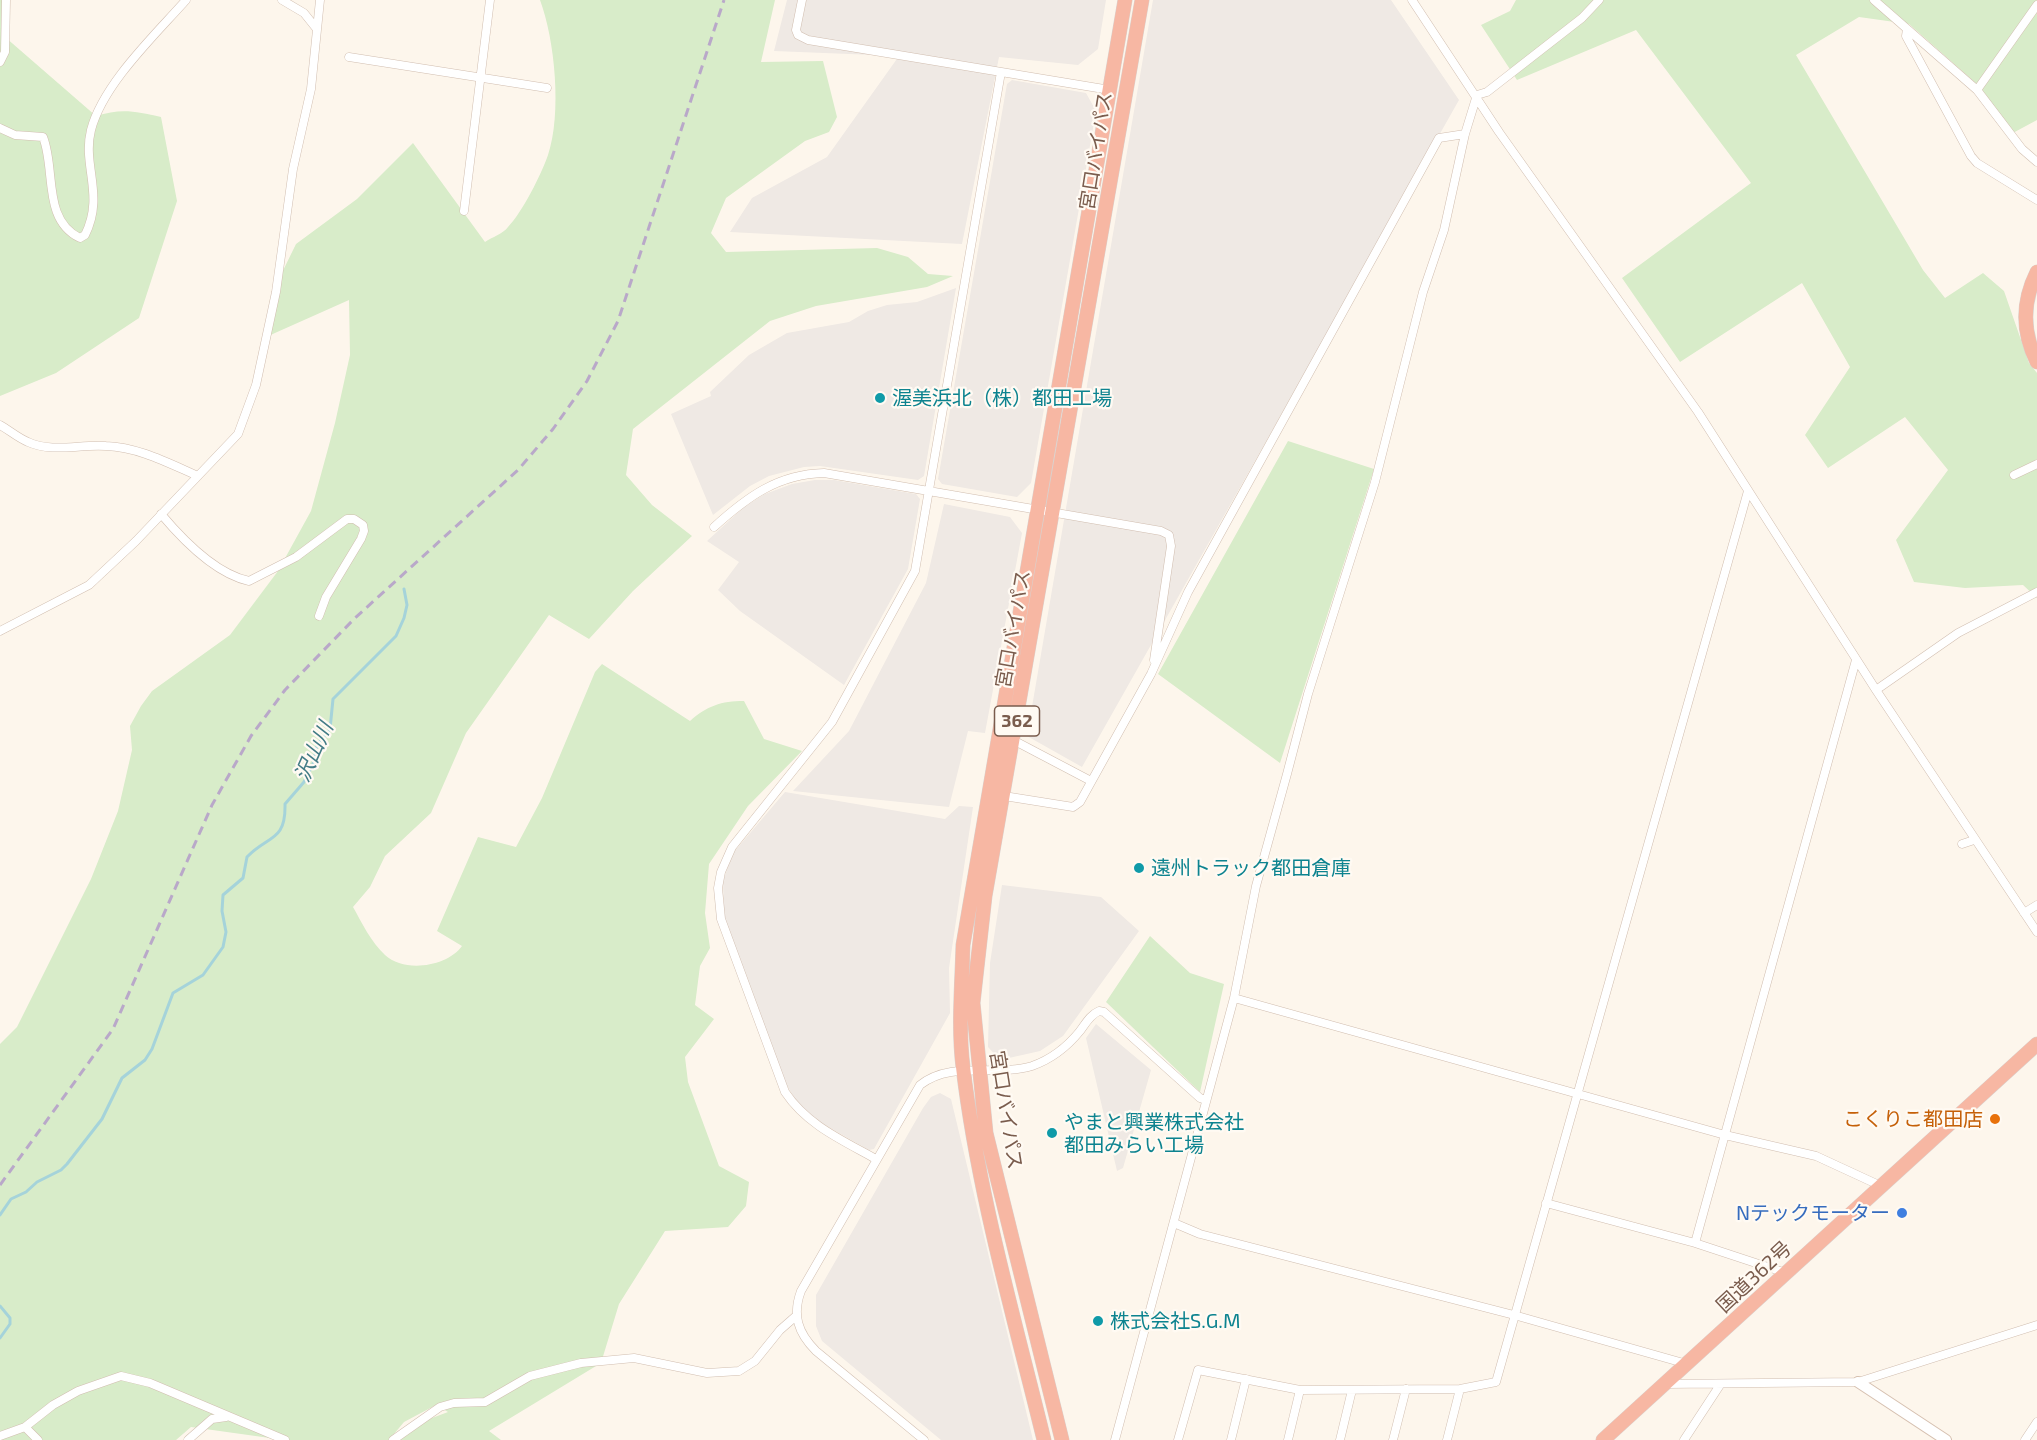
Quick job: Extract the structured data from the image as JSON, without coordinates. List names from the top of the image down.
{
  "streets": {
    "highway": ["宮口バイパス", "362", "国道362号"]
  },
  "water": ["沢山川"],
  "places": [
    "渥美浜北（株）都田工場",
    "遠州トラック都田倉庫",
    "こくりこ都田店",
    "やまと興業株式会社 都田みらい工場",
    "Nテックモーター",
    "株式会社S.G.M"
  ]
}
